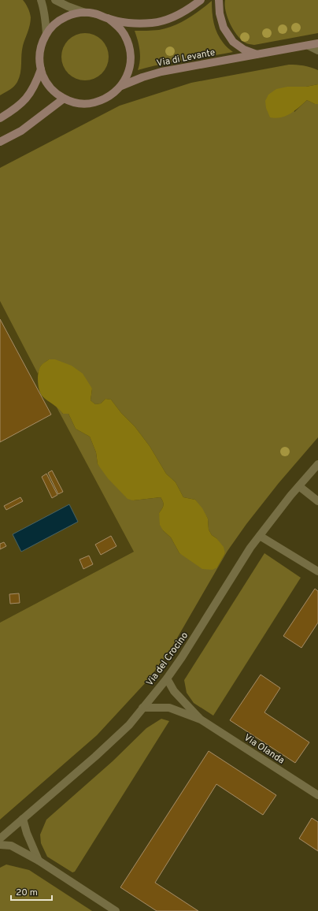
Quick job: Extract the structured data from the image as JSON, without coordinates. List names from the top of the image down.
{
  "streets": {
    "main road": ["Via di Levante"],
    "street": ["Via del Crocino", "Via Olanda"]
  },
  "crossings": [
    ["Via del Crocino", "Via Olanda"]
  ],
  "scale_bar": "20 m"
}
